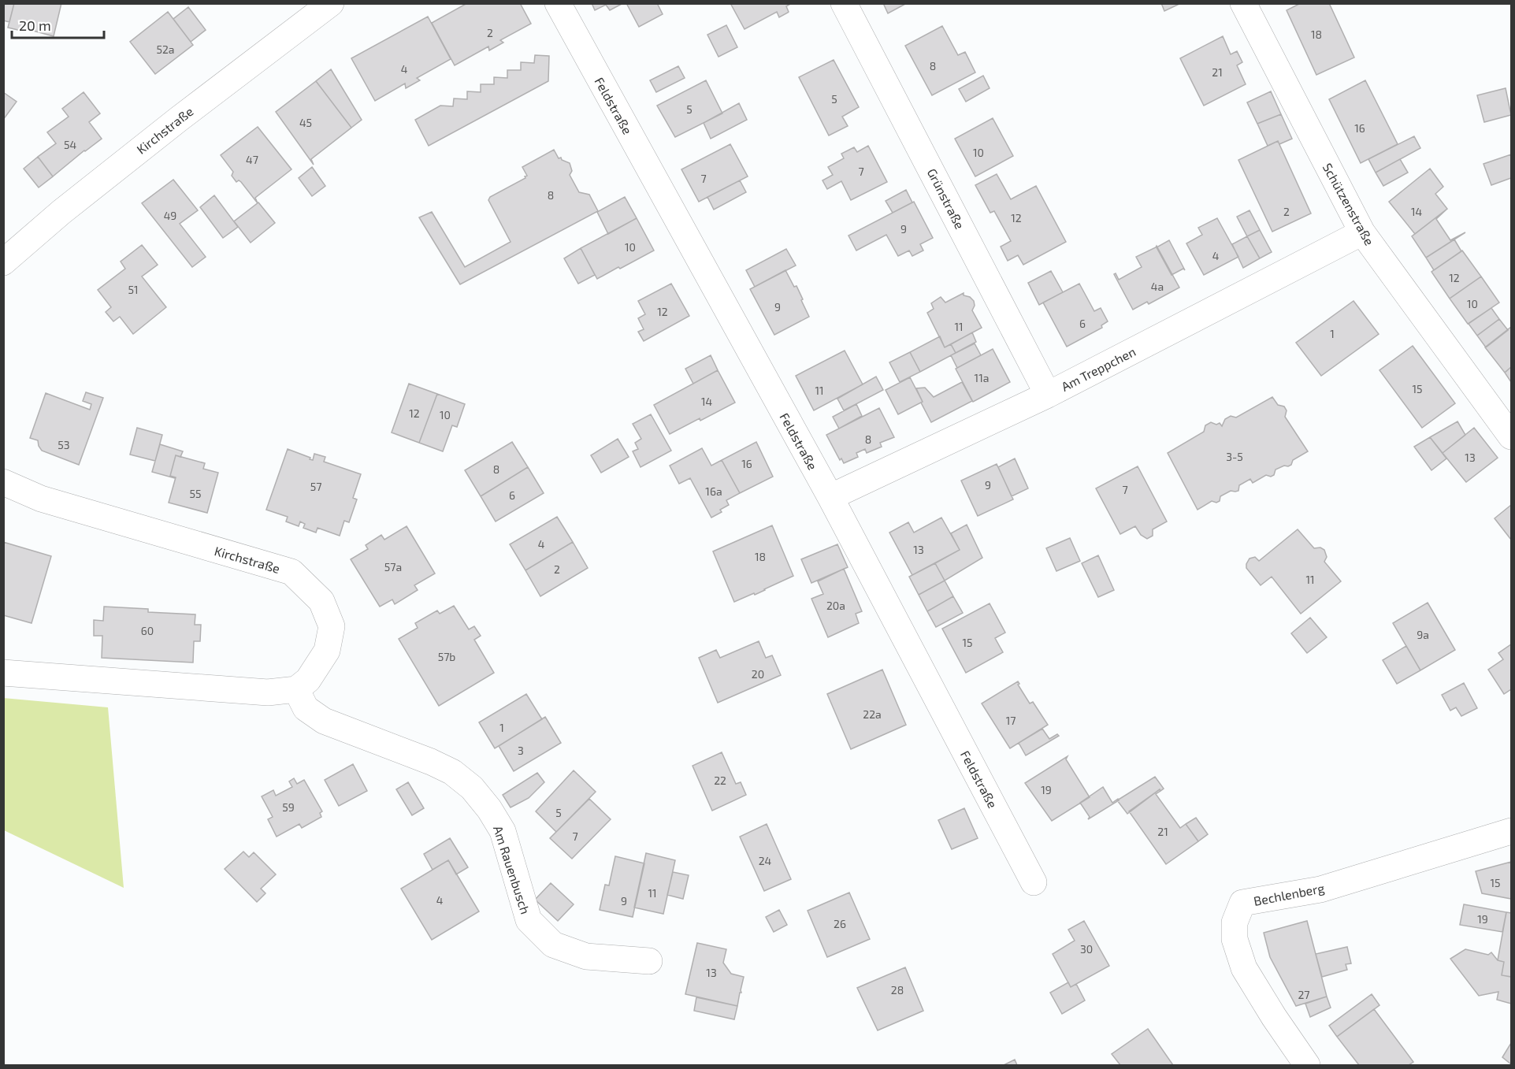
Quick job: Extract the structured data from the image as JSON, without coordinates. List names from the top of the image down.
{
  "streets": {
    "street": [
      "Feldstraße",
      "Kirchstraße",
      "Grünstraße",
      "Schützenstraße",
      "Am Treppchen",
      "Am Rauenbusch",
      "Bechlenberg"
    ]
  },
  "crossings": [
    ["Feldstraße", "Am Treppchen"],
    ["Kirchstraße", "Am Rauenbusch"],
    ["Grünstraße", "Am Treppchen"],
    ["Schützenstraße", "Am Treppchen"]
  ],
  "house_numbers": [
    "2",
    "18",
    "52a",
    "8",
    "4",
    "21",
    "5",
    "5",
    "45",
    "16",
    "54",
    "10",
    "47",
    "7",
    "7",
    "8",
    "2",
    "14",
    "49",
    "12",
    "9",
    "10",
    "4",
    "12",
    "4a",
    "51",
    "10",
    "9",
    "12",
    "6",
    "11",
    "1",
    "11a",
    "15",
    "11",
    "14",
    "12",
    "10",
    "8",
    "53",
    "3-5",
    "13",
    "16",
    "8",
    "9",
    "57",
    "7",
    "16a",
    "55",
    "6",
    "4",
    "13",
    "18",
    "57a",
    "2",
    "11",
    "20a",
    "60",
    "9a",
    "15",
    "57b",
    "20",
    "22a",
    "17",
    "1",
    "3",
    "22",
    "19",
    "59",
    "5",
    "21",
    "7",
    "24",
    "15",
    "11",
    "4",
    "9",
    "19",
    "26",
    "30",
    "13",
    "28",
    "27"
  ],
  "scale_bar": "20 m"
}
